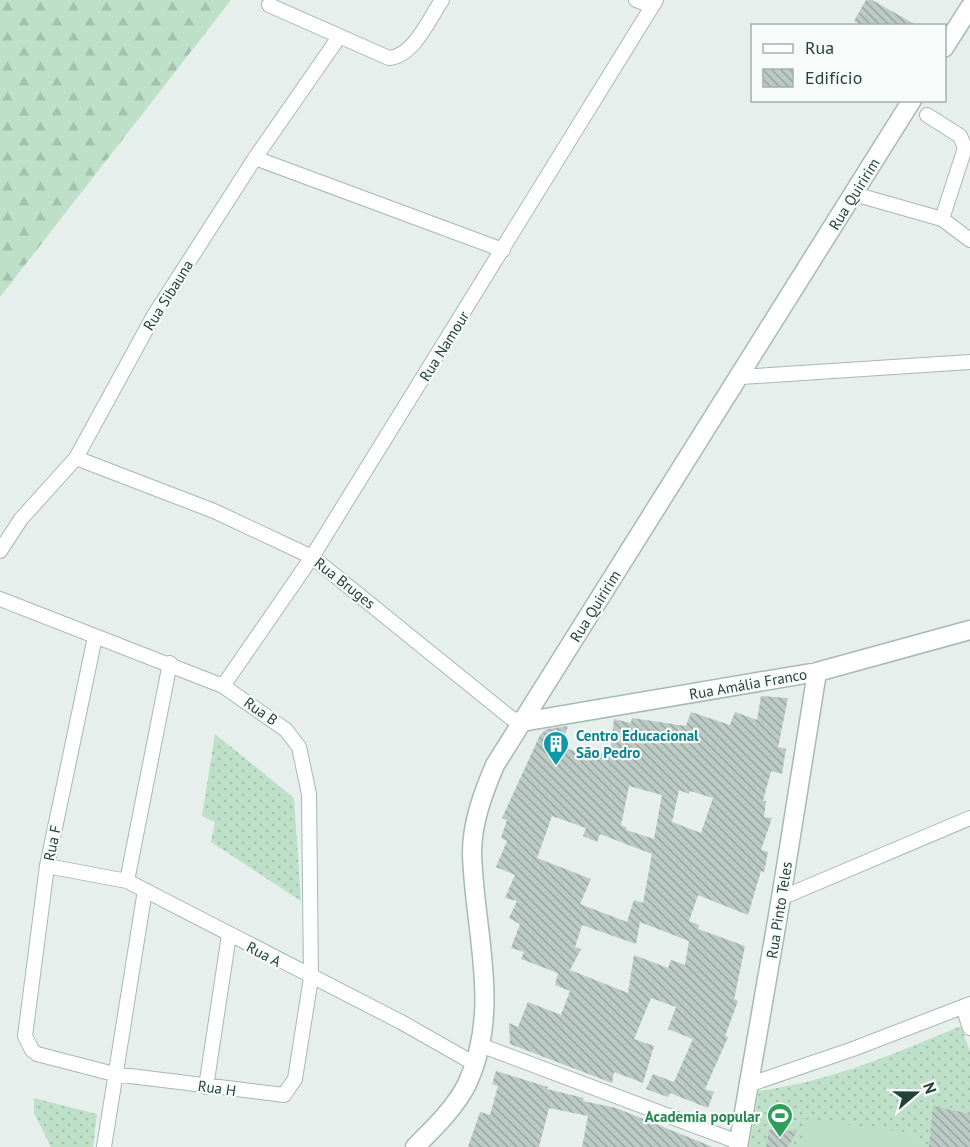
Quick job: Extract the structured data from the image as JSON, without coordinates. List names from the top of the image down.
{
  "streets": {
    "street": [
      "Rua Quiririm",
      "Rua Sibauna",
      "Rua Namour",
      "Rua Bruges",
      "Rua Amália Franco",
      "Rua B",
      "Rua F",
      "Rua Pinto Teles",
      "Rua A",
      "Rua H"
    ]
  },
  "crossings": [
    ["Rua Quiririm", "Rua Bruges"],
    ["Rua Quiririm", "Rua Amália Franco"],
    ["Rua Quiririm", "Rua A"],
    ["Rua Sibauna", "Rua Bruges"],
    ["Rua Namour", "Rua Bruges"],
    ["Rua Namour", "Rua B"],
    ["Rua Bruges", "Rua Amália Franco"],
    ["Rua Amália Franco", "Rua Pinto Teles"],
    ["Rua B", "Rua F"],
    ["Rua B", "Rua A"],
    ["Rua B", "Rua H"],
    ["Rua F", "Rua A"],
    ["Rua F", "Rua H"],
    ["Rua A", "Rua H"]
  ],
  "places": {
    "building": ["Centro Educacional São Pedro"],
    "sports": ["Academia popular"]
  },
  "legend": ["Rua", "Edifício"],
  "north": "right"
}
